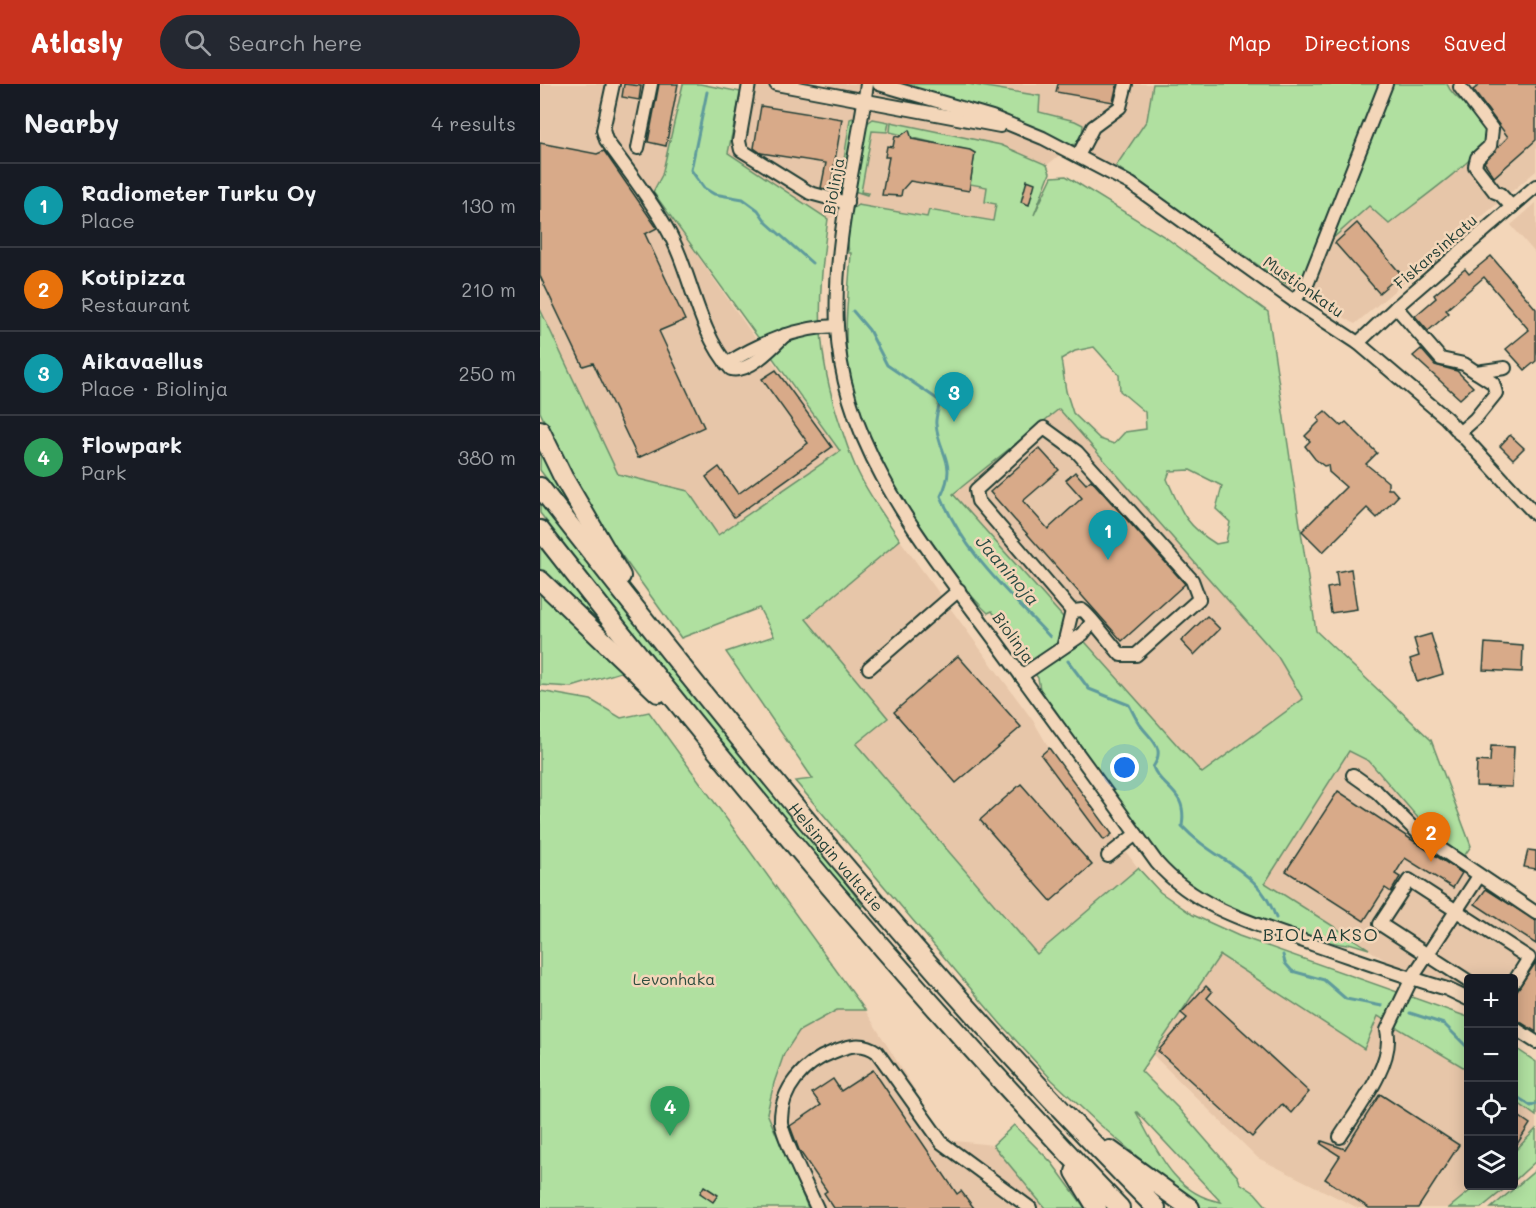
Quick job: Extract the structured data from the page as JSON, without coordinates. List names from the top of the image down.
{
  "streets": {
    "highway": ["Helsingin valtatie"],
    "street": ["Biolinja", "Fiskarsinkatu", "Mustionkatu"]
  },
  "crossings": [
    ["Biolinja", "Mustionkatu"],
    ["Fiskarsinkatu", "Mustionkatu"]
  ],
  "districts": ["BIOLAAKSO"],
  "water": ["Jaaninoja"],
  "parks": ["Levonhaka"],
  "page": {
    "header": "Atlasly",
    "search": "Search here",
    "nav": ["Map", "Directions", "Saved"],
    "heading": ["Nearby", "4 results"],
    "list": [
      {
        "mark": "1",
        "name": "Radiometer Turku Oy",
        "note": "Place",
        "value": "130 m"
      },
      {
        "mark": "2",
        "name": "Kotipizza",
        "note": "Restaurant",
        "value": "210 m"
      },
      {
        "mark": "3",
        "name": "Aikavaellus",
        "note": "Place · Biolinja",
        "value": "250 m"
      },
      {
        "mark": "4",
        "name": "Flowpark",
        "note": "Park",
        "value": "380 m"
      }
    ],
    "pins": [
      "3",
      "1",
      "2",
      "4"
    ],
    "map_buttons": ["+", "−"]
  }
}
